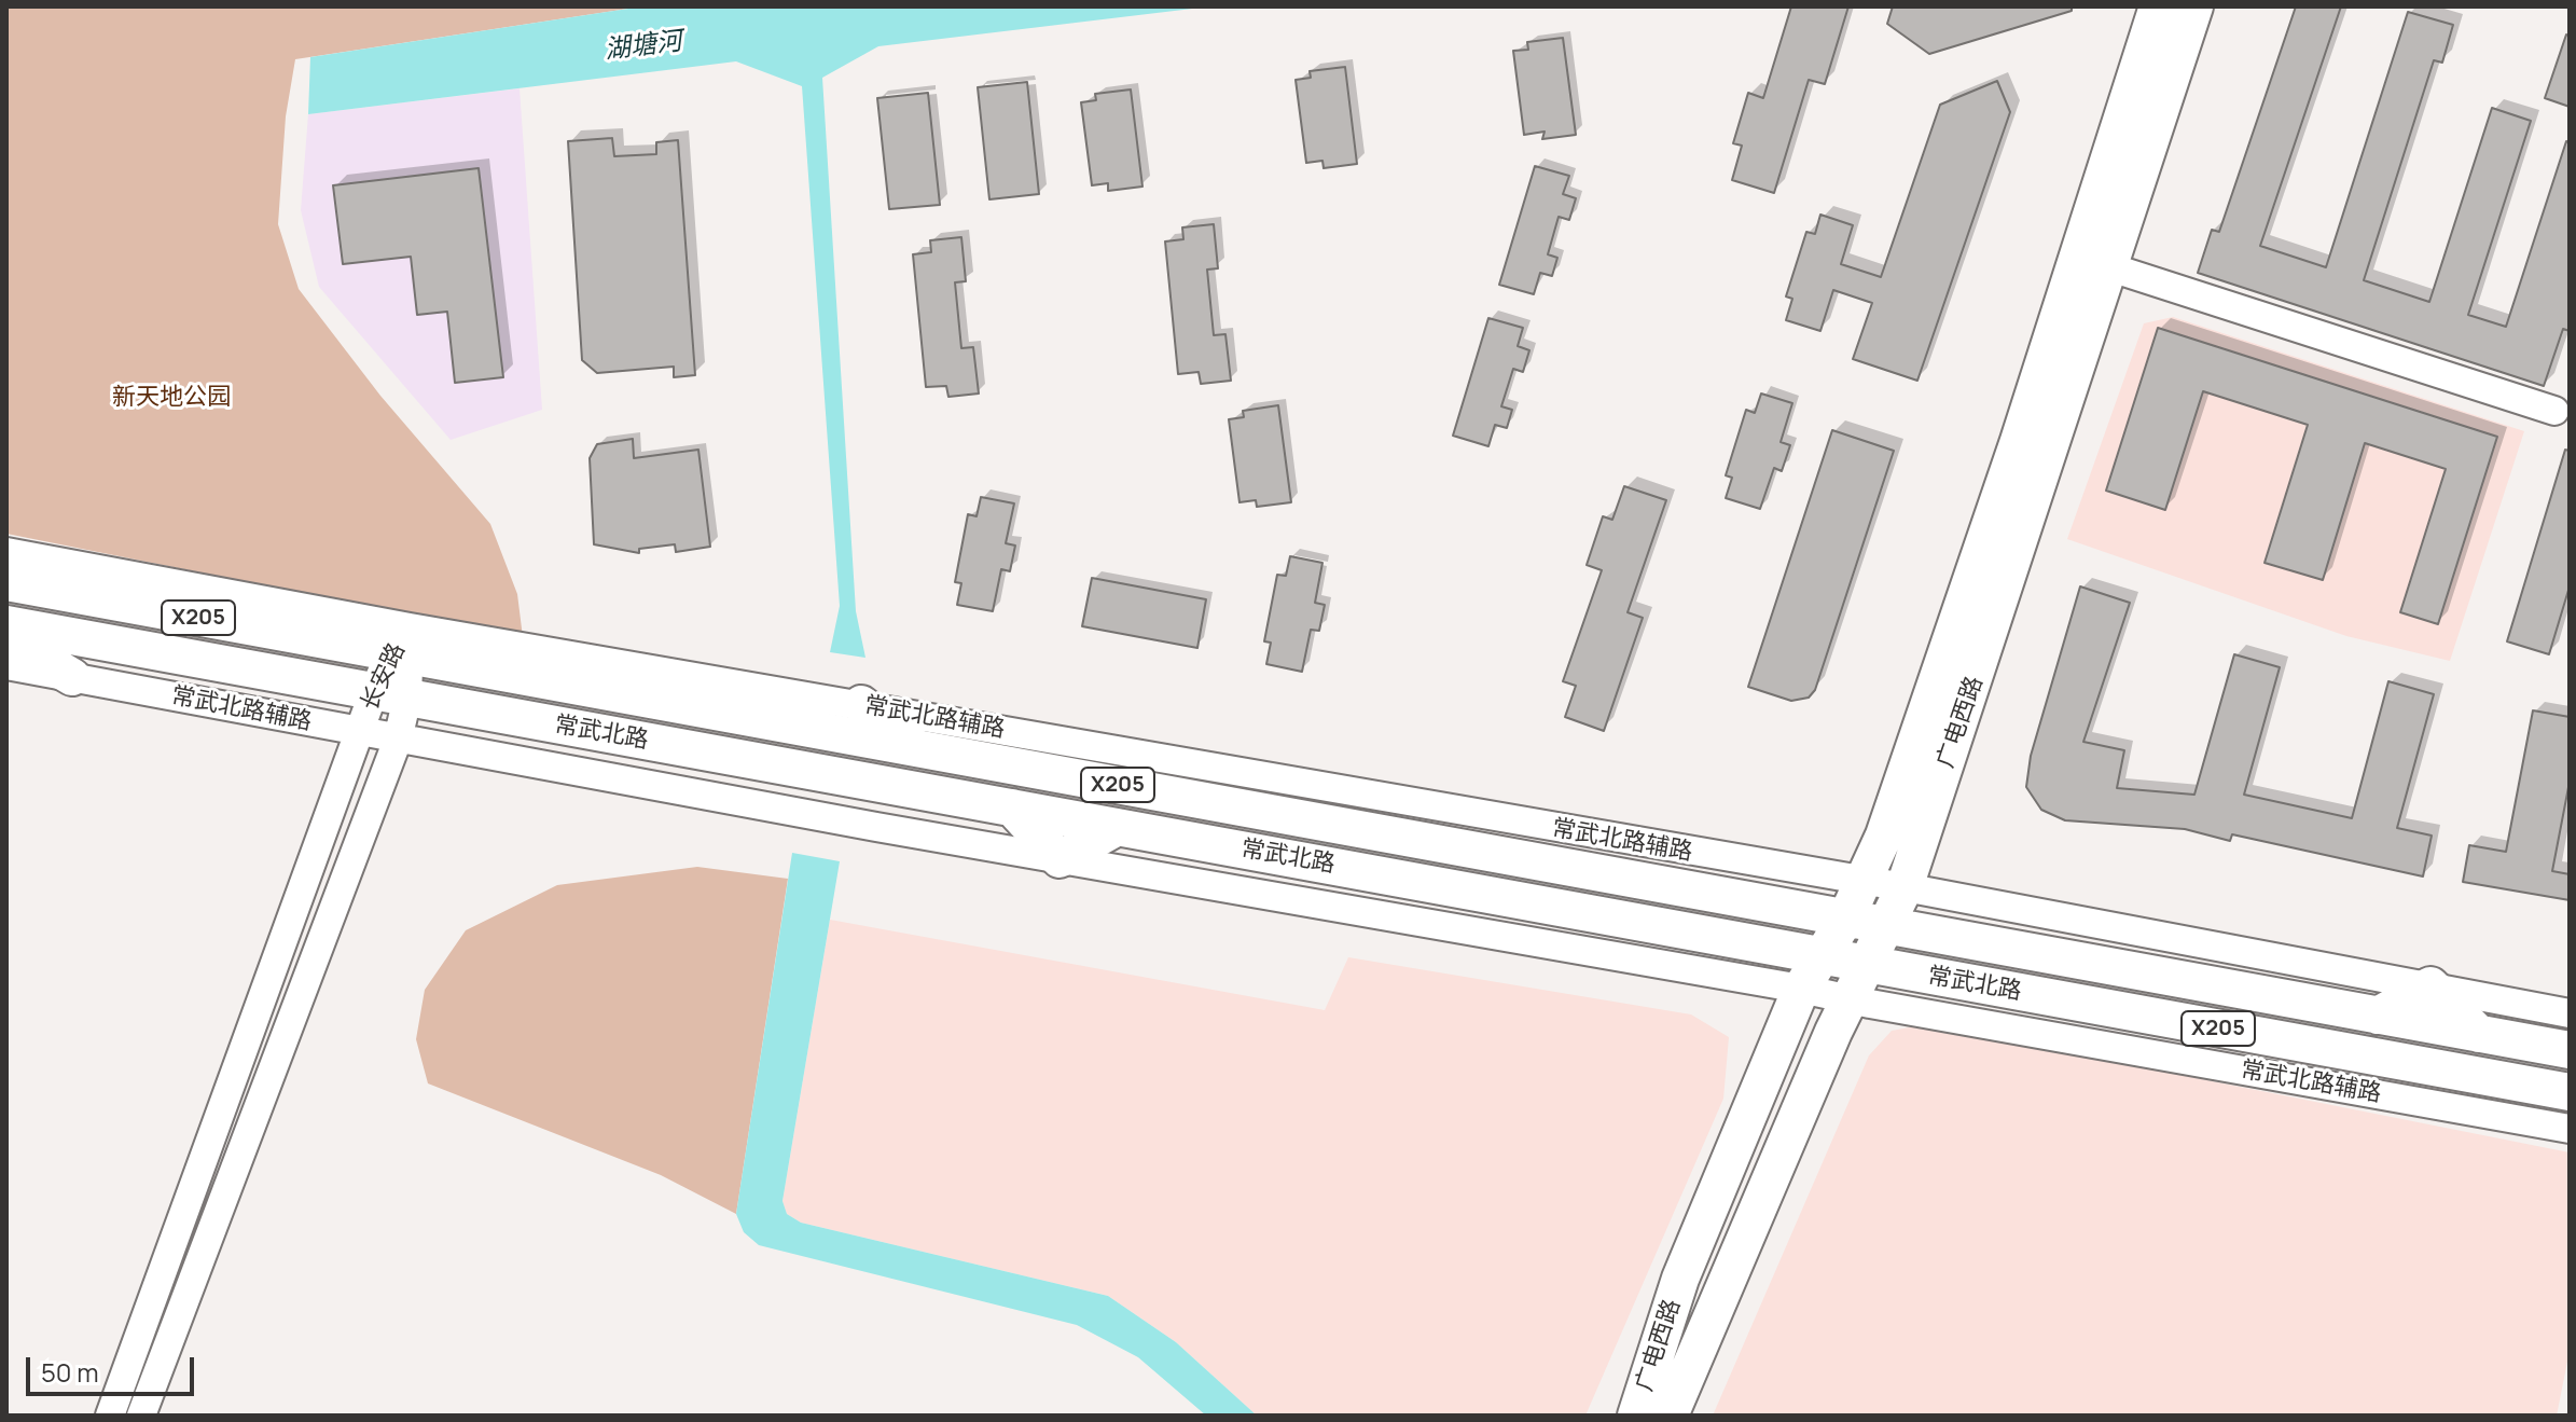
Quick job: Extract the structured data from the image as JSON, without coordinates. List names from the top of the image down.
{
  "streets": {
    "main road": ["X205", "广电西路", "常武北路"],
    "street": ["长安路", "常武北路辅路"]
  },
  "crossings": [
    ["长安路", "常武北路辅路"],
    ["长安路", "常武北路"],
    ["常武北路辅路", "广电西路"],
    ["常武北路辅路", "常武北路"],
    ["广电西路", "常武北路"]
  ],
  "water": ["湖塘河"],
  "parks": ["新天地公园"],
  "scale_bar": "50 m"
}
